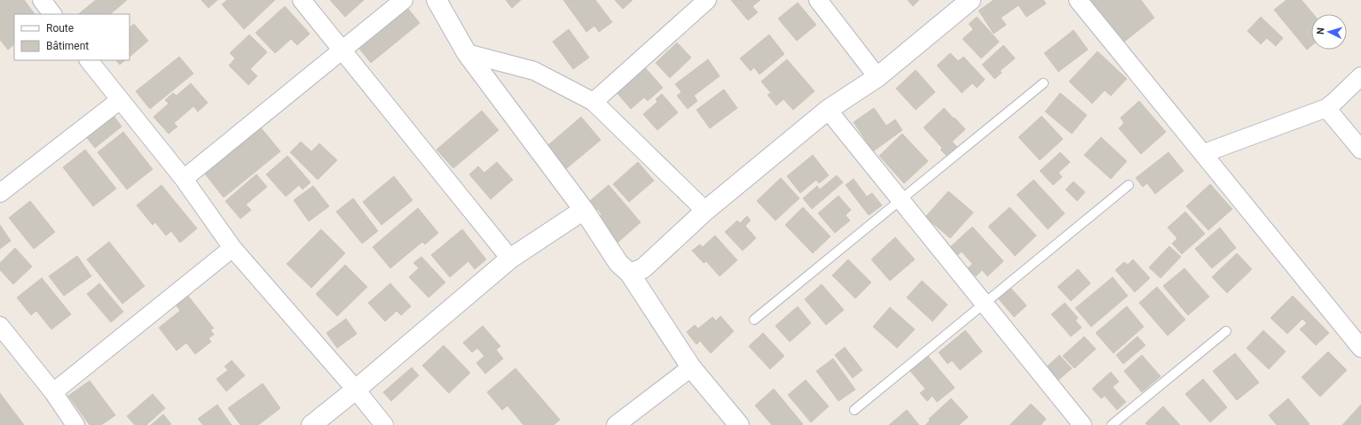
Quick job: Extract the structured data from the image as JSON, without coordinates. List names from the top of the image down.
{
  "legend": ["Route", "Bâtiment"],
  "north": "left"
}
